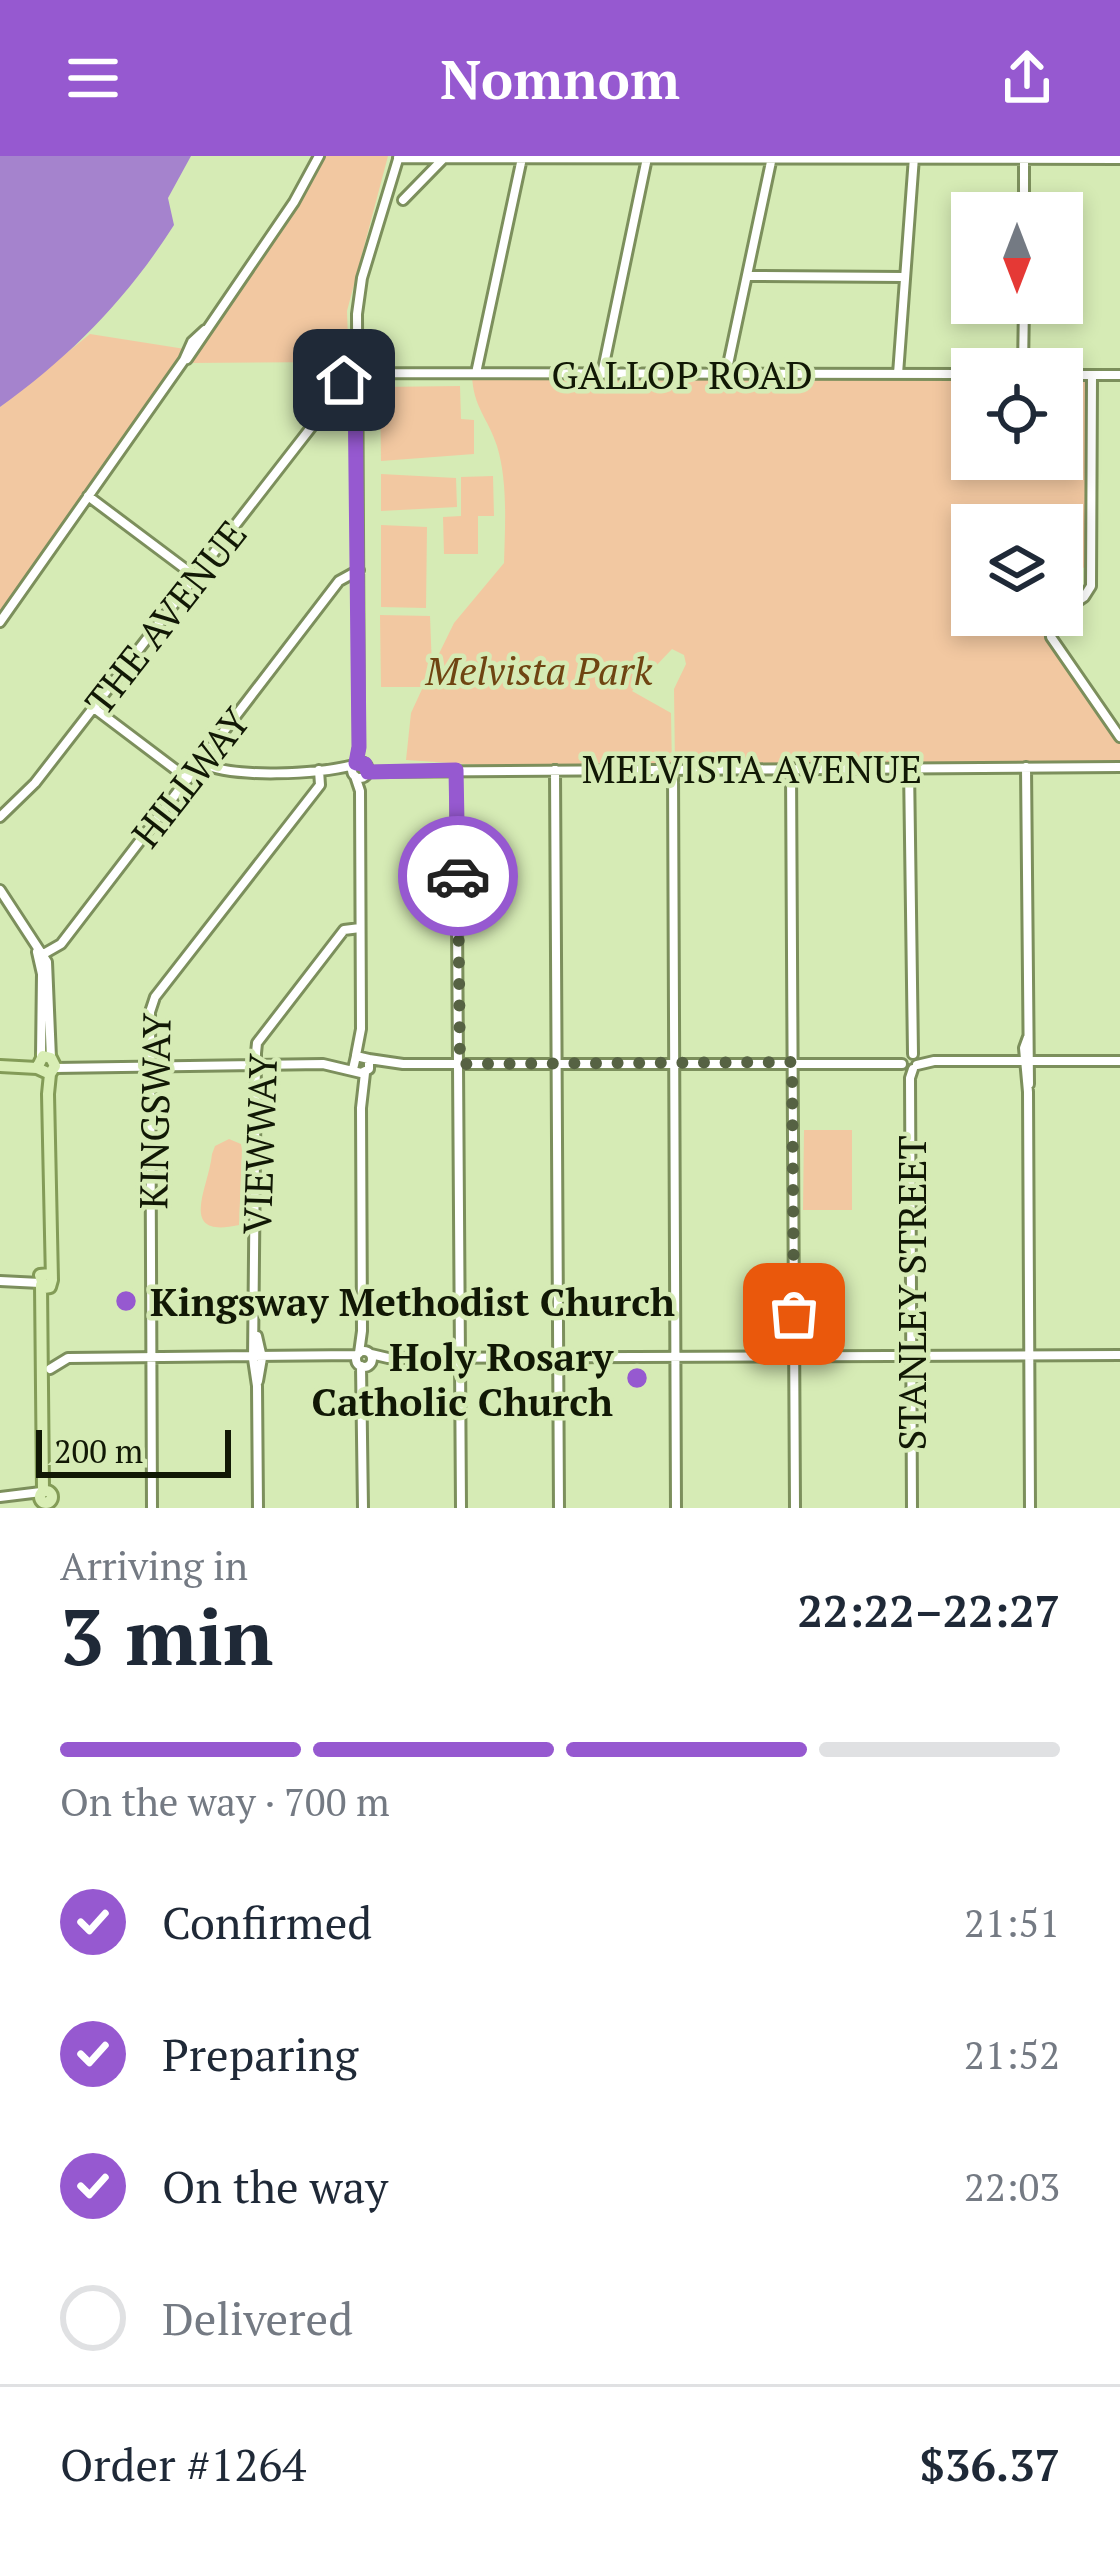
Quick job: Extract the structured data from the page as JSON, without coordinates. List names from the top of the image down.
{
  "streets": {
    "street": [
      "GALLOP ROAD",
      "THE AVENUE",
      "MELVISTA AVENUE",
      "HILLWAY",
      "KINGSWAY",
      "VIEWWAY",
      "STANLEY STREET"
    ]
  },
  "crossings": [
    ["GALLOP ROAD", "THE AVENUE"],
    ["MELVISTA AVENUE", "HILLWAY"],
    ["MELVISTA AVENUE", "KINGSWAY"],
    ["MELVISTA AVENUE", "STANLEY STREET"]
  ],
  "parks": ["Melvista Park"],
  "places": ["Kingsway Methodist Church", "Holy Rosary Catholic Church"],
  "scale_bar": "200 m",
  "north": "bottom",
  "page": {
    "header": "Nomnom",
    "scale": "200 m",
    "heading": ["3 min", "Arriving in", "22:22–22:27"],
    "panel": ["Order #1264", "$36.37"],
    "bar": "On the way · 700 m",
    "list": [
      ["Confirmed", "21:51"],
      ["Preparing", "21:52"],
      ["On the way", "22:03"],
      "Delivered"
    ]
  }
}
